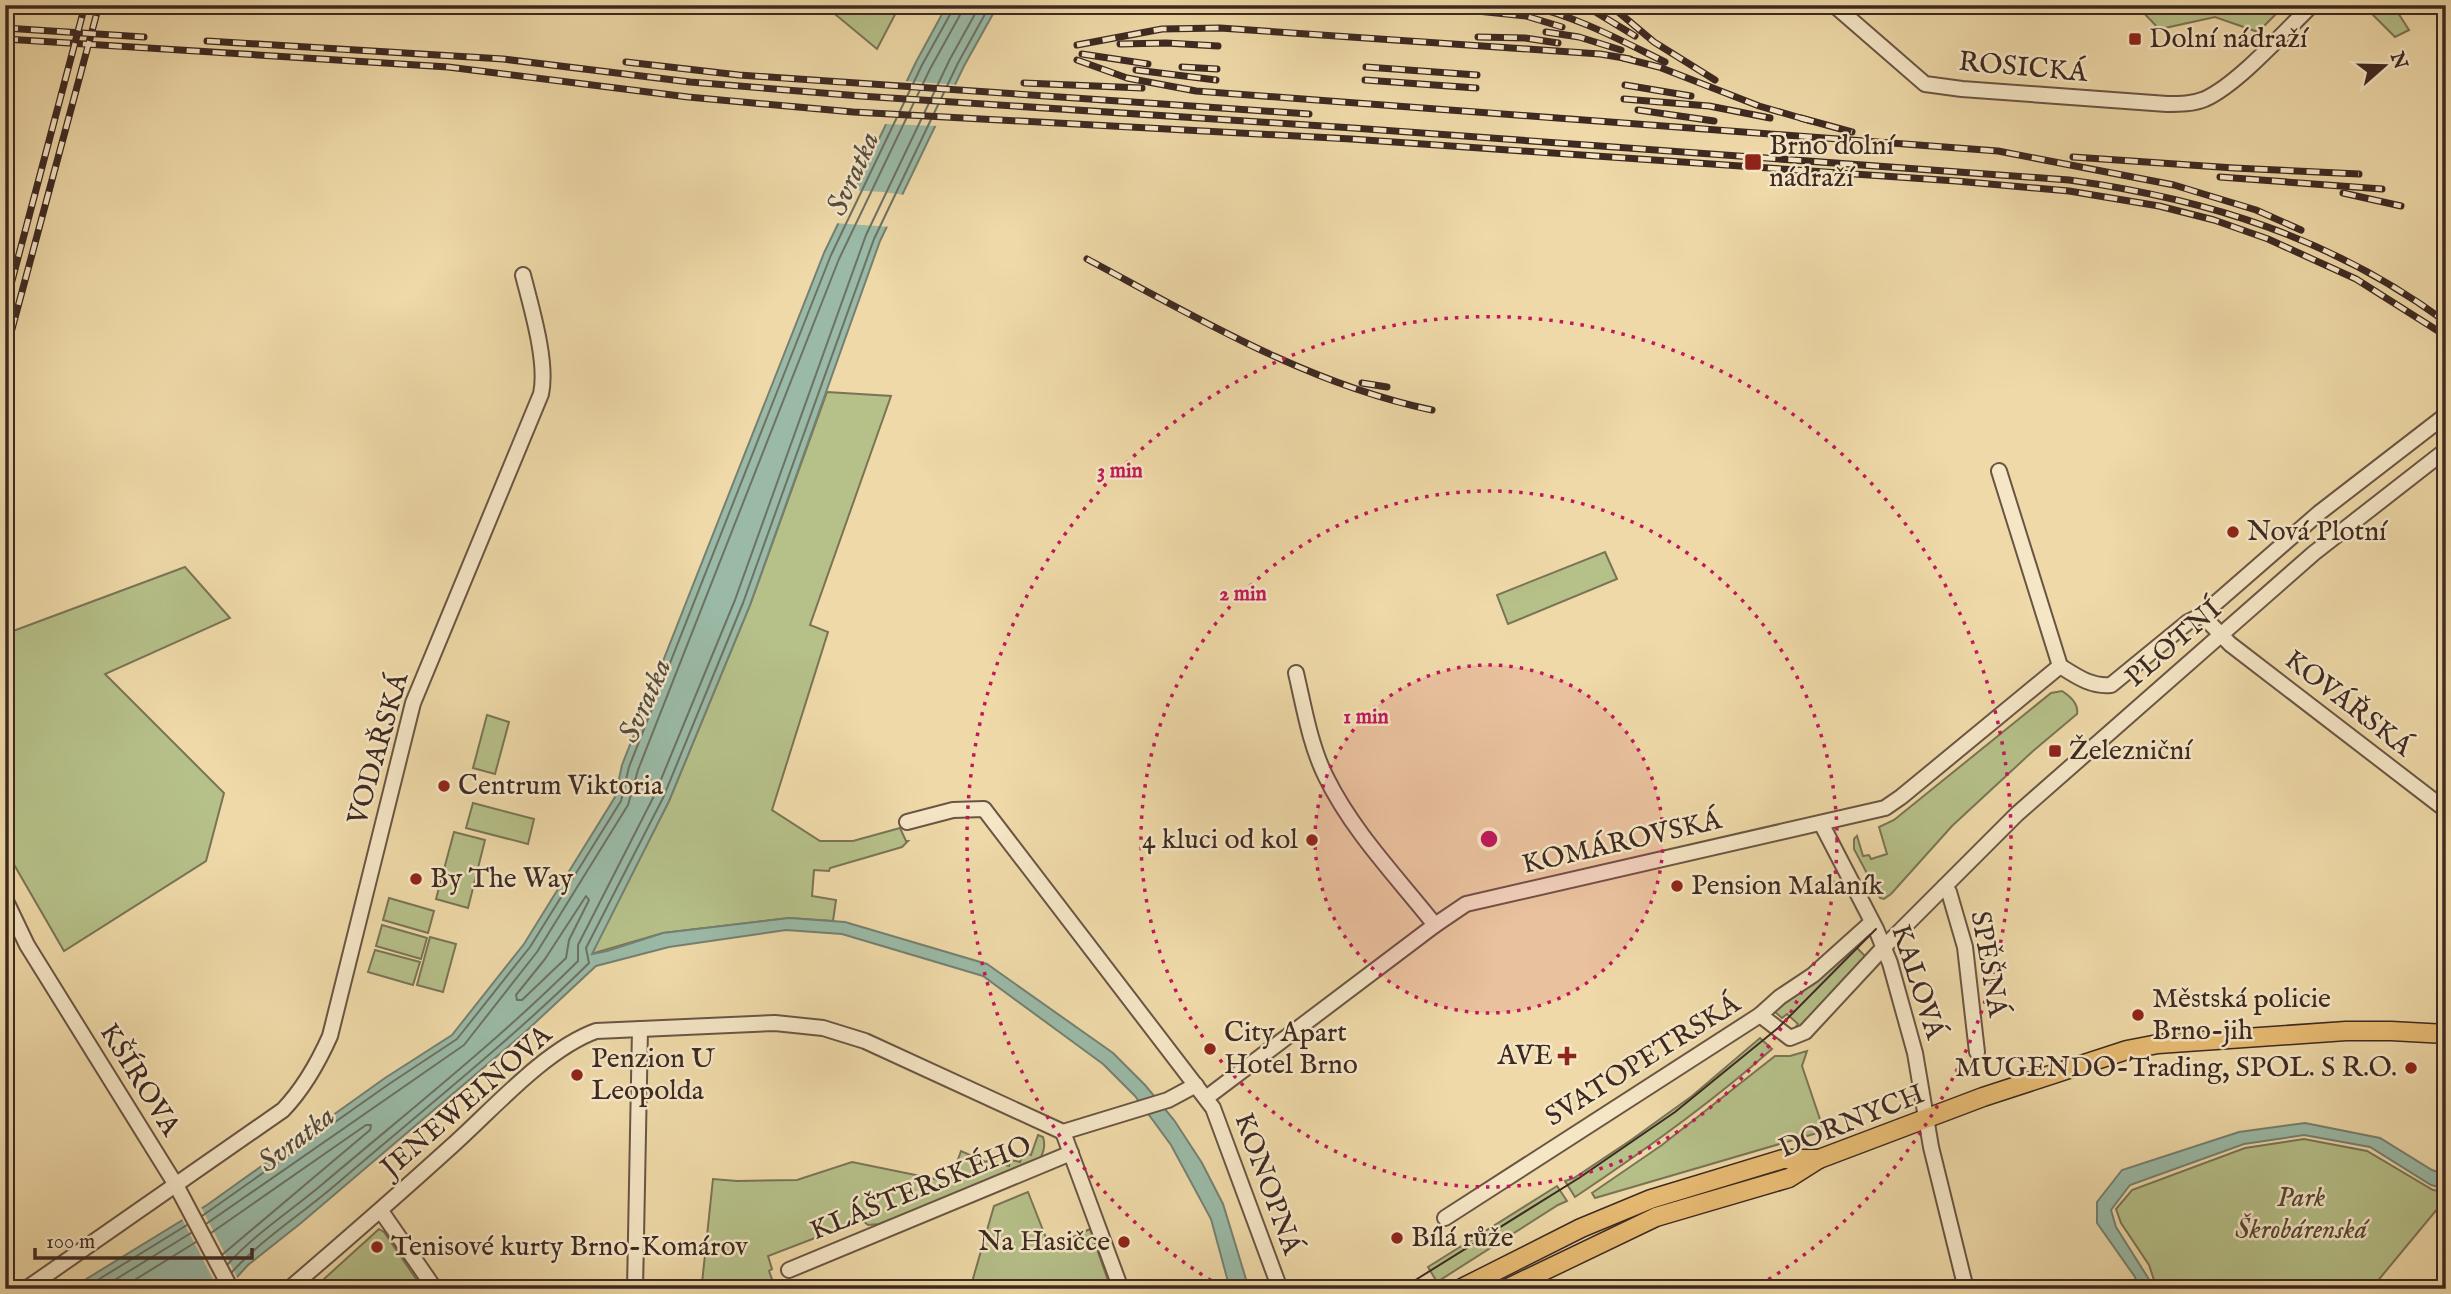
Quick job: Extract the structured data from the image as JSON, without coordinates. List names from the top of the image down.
{
  "streets": {
    "main road": ["DORNYCH"],
    "street": [
      "ROSICKÁ",
      "PLOTNÍ",
      "KOVÁŘSKÁ",
      "VODAŘSKÁ",
      "KOMÁROVSKÁ",
      "SPĚŠNÁ",
      "KALOVÁ",
      "SVATOPETRSKÁ",
      "KŠÍROVA",
      "JENEWEINOVA",
      "KONOPNÁ",
      "KLÁŠTERSKÉHO"
    ]
  },
  "crossings": [
    ["PLOTNÍ", "KOVÁŘSKÁ"],
    ["PLOTNÍ", "KOMÁROVSKÁ"],
    ["PLOTNÍ", "SPĚŠNÁ"],
    ["PLOTNÍ", "SVATOPETRSKÁ"],
    ["VODAŘSKÁ", "KŠÍROVA"],
    ["KOMÁROVSKÁ", "KALOVÁ"],
    ["KOMÁROVSKÁ", "KONOPNÁ"],
    ["SPĚŠNÁ", "SVATOPETRSKÁ"],
    ["KALOVÁ", "SVATOPETRSKÁ"],
    ["KALOVÁ", "DORNYCH"]
  ],
  "water": ["Svratka"],
  "parks": ["Park Škrobárenská"],
  "places": {
    "transit": ["Dolní nádraží", "Brno dolní nádraží", "Železniční"],
    "other": [
      "Nová Plotní",
      "Centrum Viktoria",
      "4 kluci od kol",
      "By The Way",
      "Pension Malaník",
      "Městská policie Brno-jih",
      "City Apart Hotel Brno",
      "MUGENDO-Trading, SPOL. S R.O.",
      "Penzion U Leopolda",
      "Bílá růže",
      "Na Hasičce",
      "Tenisové kurty Brno-Komárov"
    ],
    "health": ["AVE"]
  },
  "scale_bar": "100 m",
  "north": "right",
  "rings": ["3 min", "2 min", "1 min"]
}
